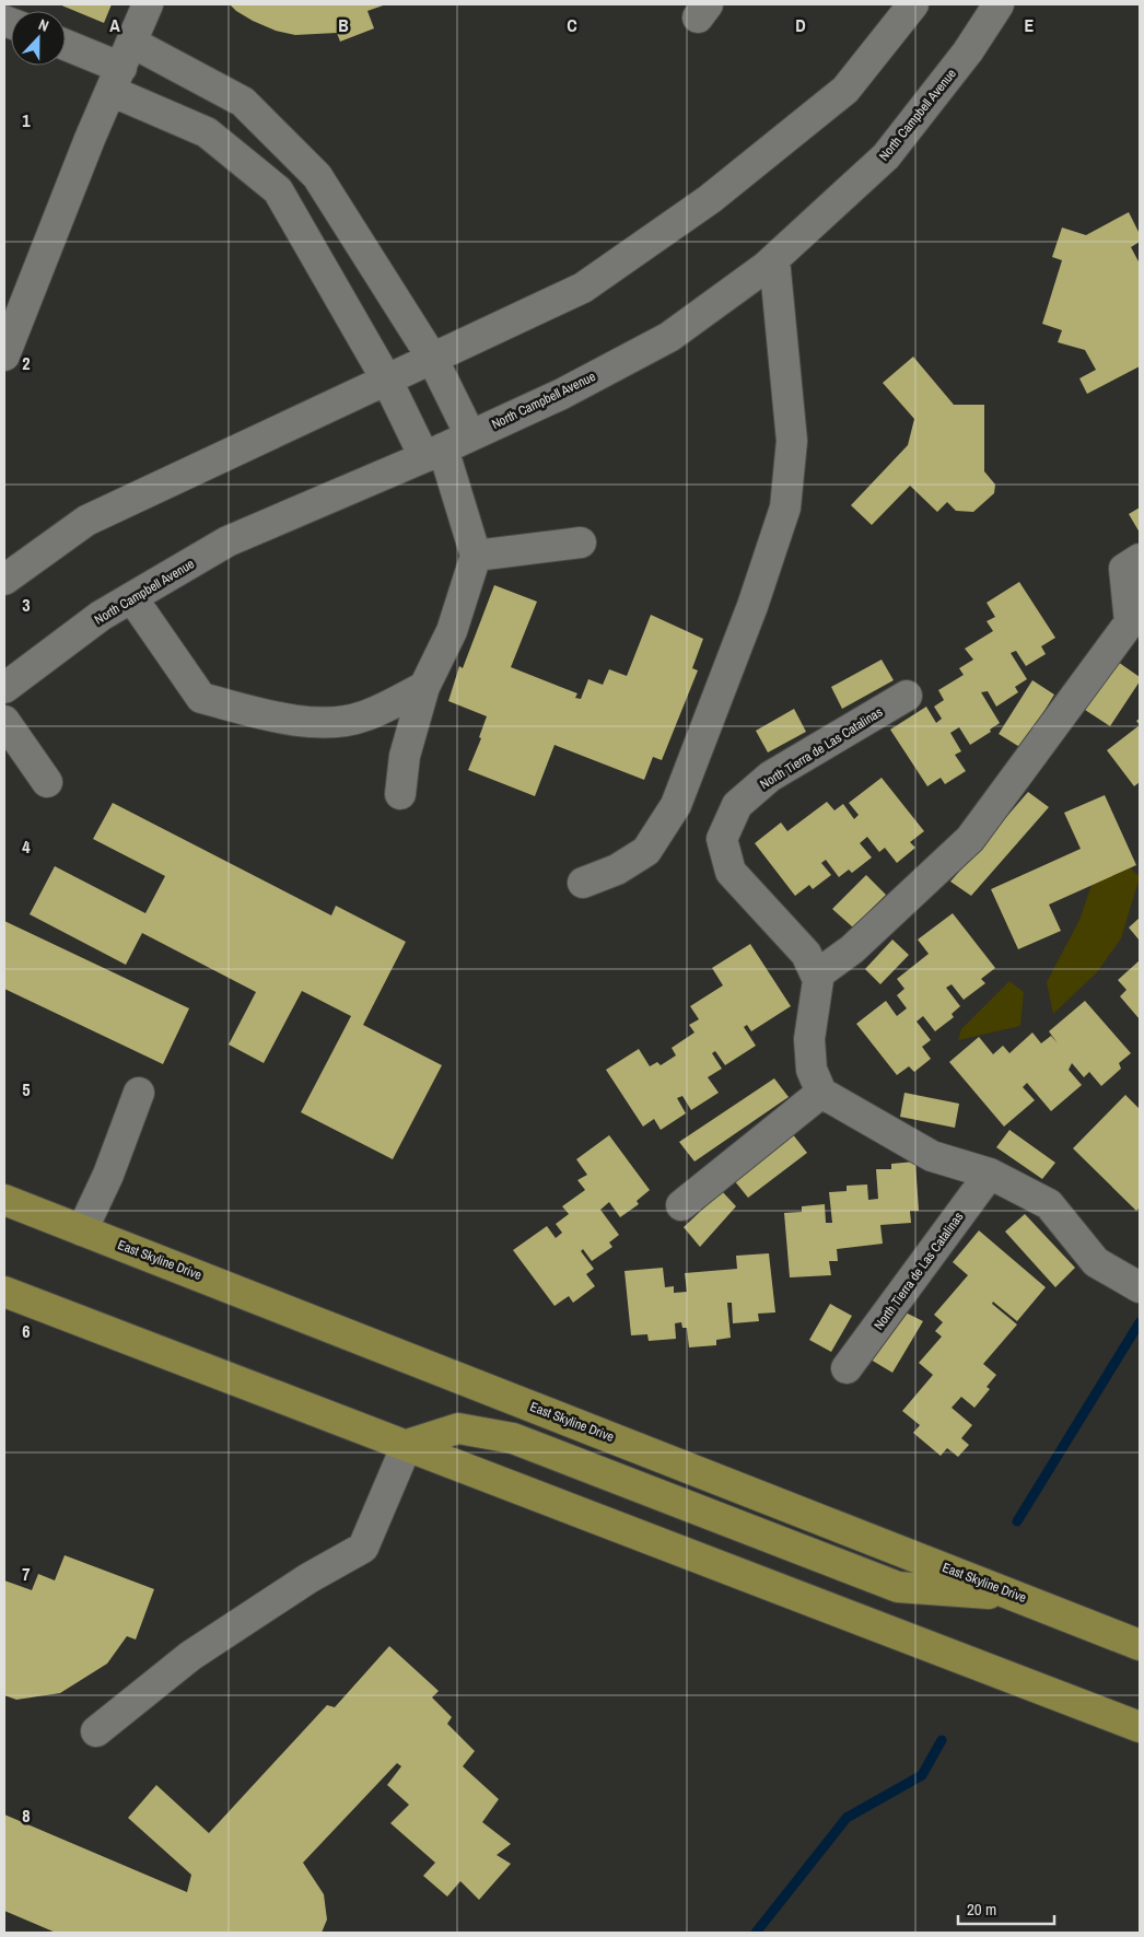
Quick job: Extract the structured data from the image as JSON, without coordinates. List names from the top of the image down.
{
  "streets": {
    "main road": ["East Skyline Drive"],
    "street": ["North Campbell Avenue", "North Tierra de Las Catalinas"]
  },
  "scale_bar": "20 m",
  "north": "top",
  "grid": {
    "columns": [
      "A",
      "B",
      "C",
      "D",
      "E"
    ],
    "rows": [
      "1",
      "2",
      "3",
      "4",
      "5",
      "6",
      "7",
      "8"
    ]
  }
}
